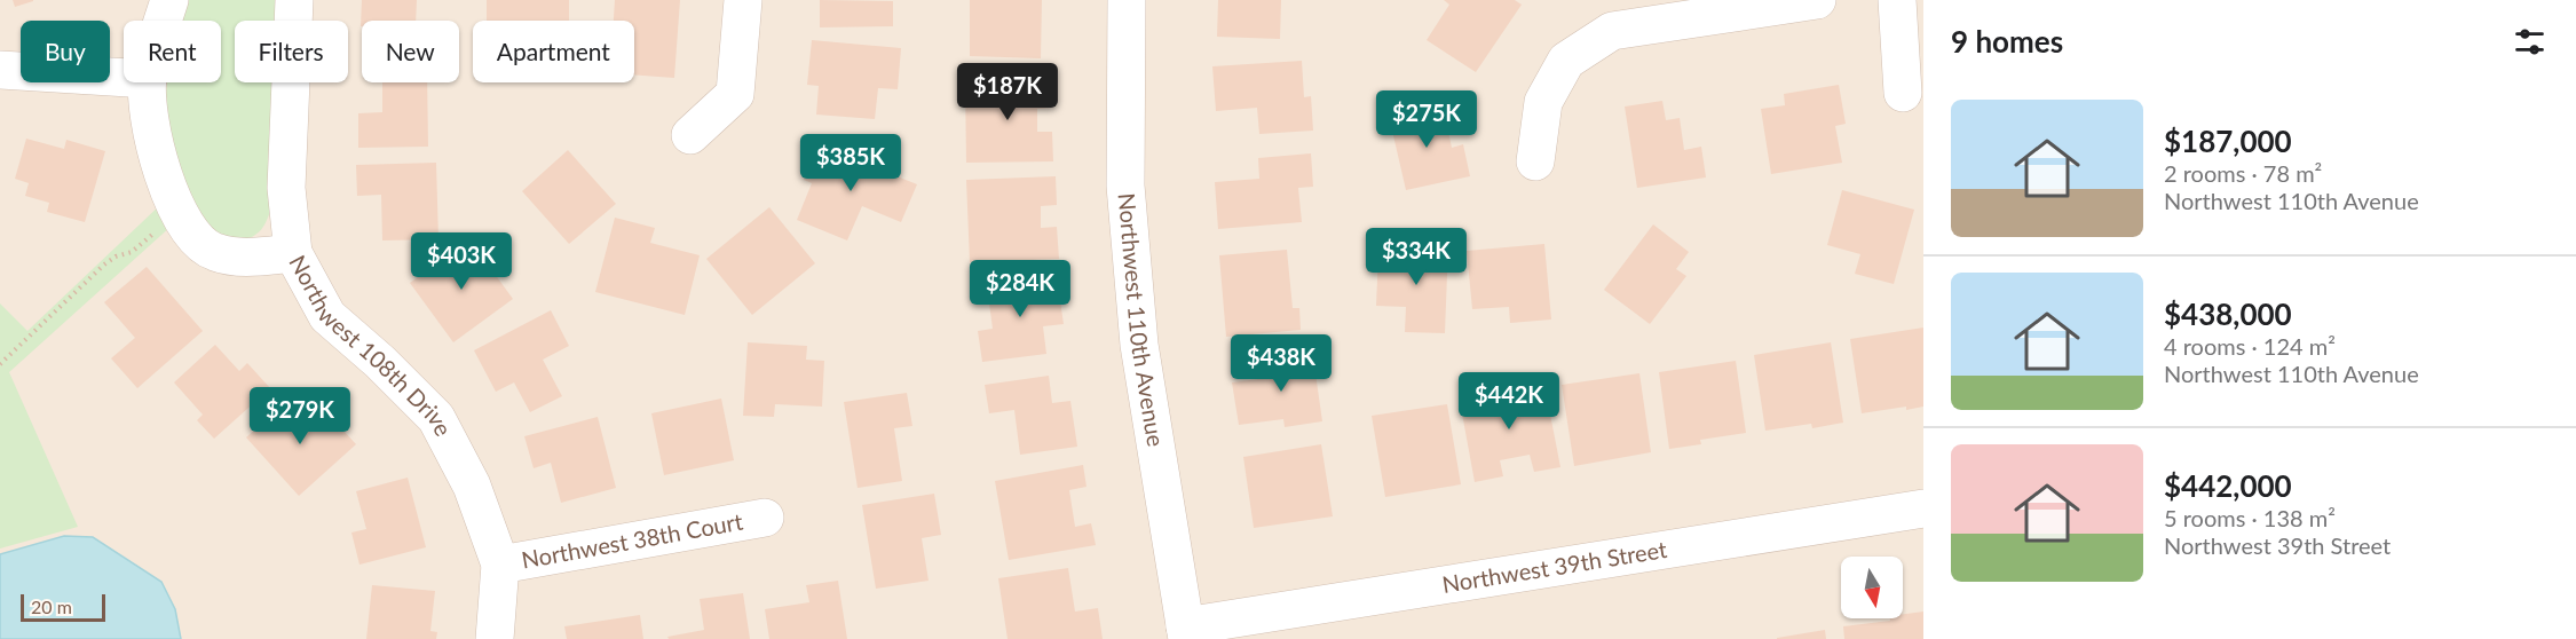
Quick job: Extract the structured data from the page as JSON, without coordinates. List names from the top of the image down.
{
  "streets": {
    "street": [
      "Northwest 110th Avenue",
      "Northwest 108th Drive",
      "Northwest 38th Court",
      "Northwest 39th Street"
    ]
  },
  "crossings": [
    ["Northwest 110th Avenue", "Northwest 39th Street"],
    ["Northwest 108th Drive", "Northwest 38th Court"]
  ],
  "scale_bar": "20 m",
  "north": "bottom",
  "page": {
    "heading": "9 homes",
    "chip": [
      "Buy",
      "Rent",
      "Filters",
      "New",
      "Apartment"
    ],
    "price": [
      "$187K",
      "$275K",
      "$385K",
      "$334K",
      "$403K",
      "$284K",
      "$438K",
      "$442K",
      "$279K"
    ],
    "list": [
      {
        "name": "$187,000",
        "note": "2 rooms · 78 m² · Northwest 110th Avenue"
      },
      {
        "name": "$438,000",
        "note": "4 rooms · 124 m² · Northwest 110th Avenue"
      },
      {
        "name": "$442,000",
        "note": "5 rooms · 138 m² · Northwest 39th Street"
      }
    ],
    "scale": "20 m"
  }
}
